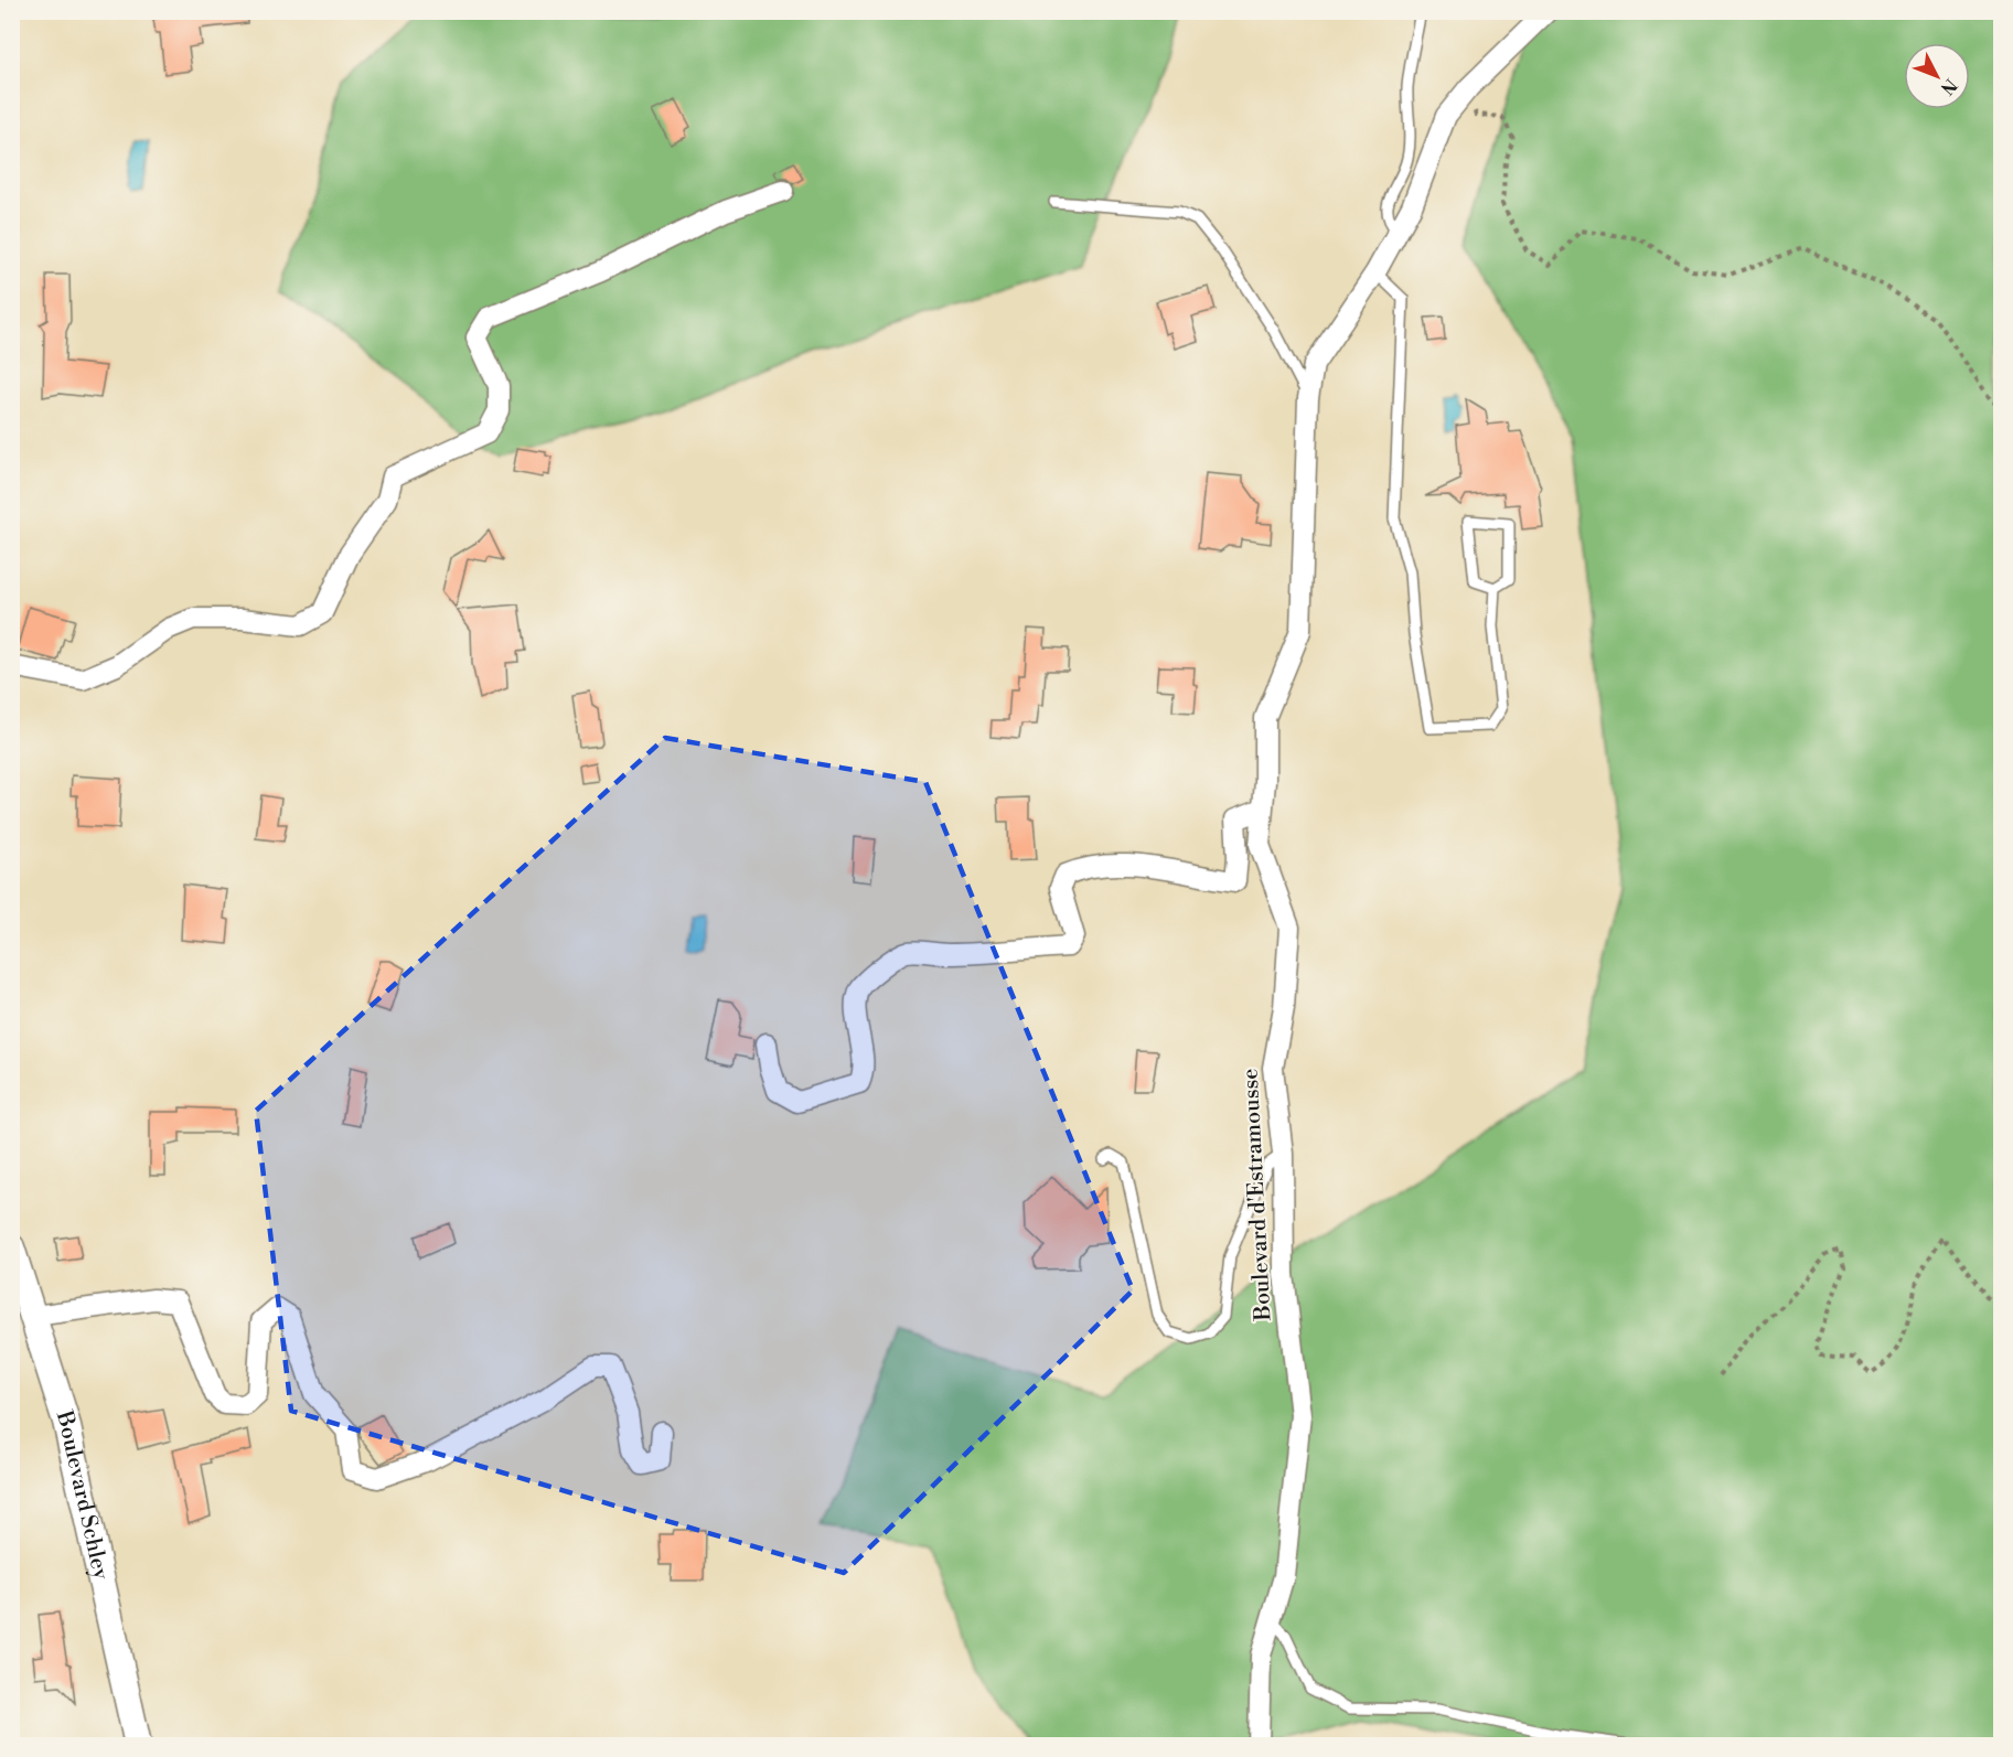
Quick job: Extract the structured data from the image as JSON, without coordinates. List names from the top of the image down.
{
  "streets": {
    "main road": ["Boulevard Schley"],
    "street": ["Boulevard d'Estramousse"]
  },
  "north": "bottom right"
}
